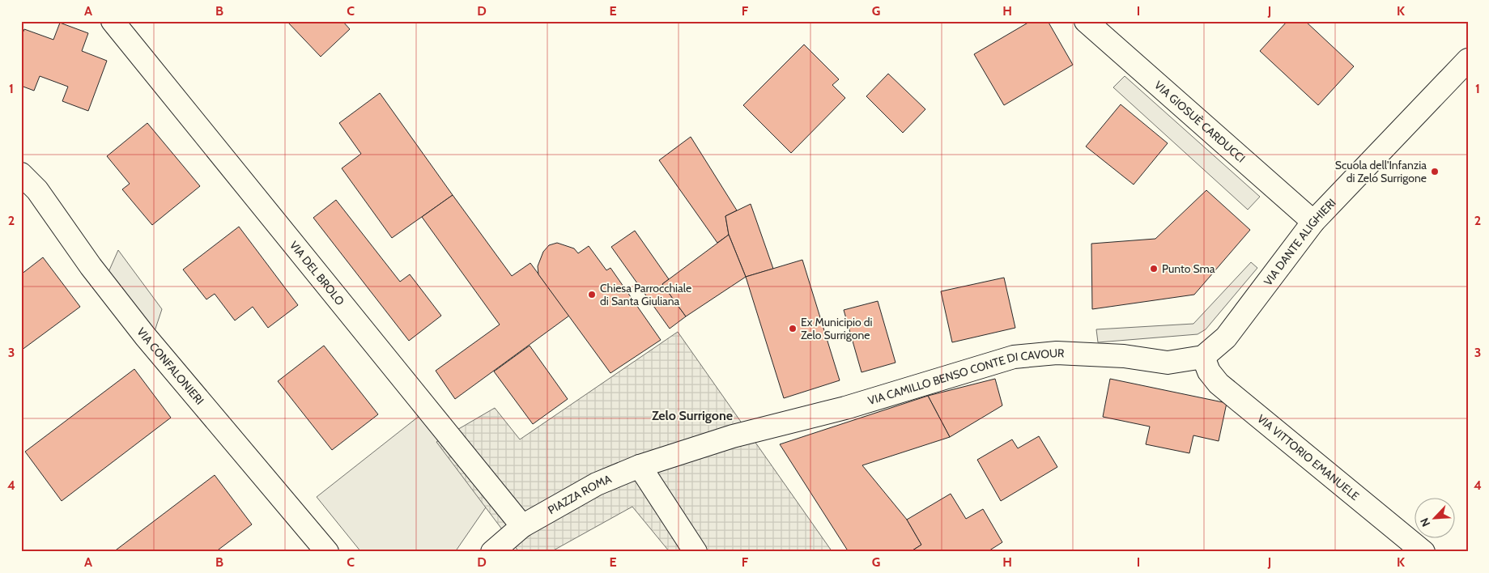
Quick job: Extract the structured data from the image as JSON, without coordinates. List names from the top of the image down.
{
  "streets": {
    "street": [
      "VIA GIOSUÈ CARDUCCI",
      "VIA DANTE ALIGHIERI",
      "VIA DEL BROLO",
      "VIA CONFALONIERI",
      "VIA CAMILLO BENSO CONTE DI CAVOUR",
      "VIA VITTORIO EMANUELE",
      "PIAZZA ROMA"
    ]
  },
  "crossings": [
    ["VIA GIOSUÈ CARDUCCI", "VIA DANTE ALIGHIERI"],
    ["VIA DANTE ALIGHIERI", "VIA CAMILLO BENSO CONTE DI CAVOUR"],
    ["VIA DANTE ALIGHIERI", "VIA VITTORIO EMANUELE"],
    ["VIA DEL BROLO", "PIAZZA ROMA"],
    ["VIA CAMILLO BENSO CONTE DI CAVOUR", "VIA VITTORIO EMANUELE"],
    ["VIA CAMILLO BENSO CONTE DI CAVOUR", "PIAZZA ROMA"]
  ],
  "districts": ["Zelo Surrigone"],
  "places": [
    "Scuola dell'Infanzia di Zelo Surrigone",
    "Punto Sma",
    "Chiesa Parrocchiale di Santa Giuliana",
    "Ex Municipio di Zelo Surrigone"
  ],
  "north": "bottom left",
  "grid": {
    "columns": [
      "A",
      "B",
      "C",
      "D",
      "E",
      "F",
      "G",
      "H",
      "I",
      "J",
      "K"
    ],
    "rows": [
      "1",
      "2",
      "3",
      "4"
    ]
  }
}
